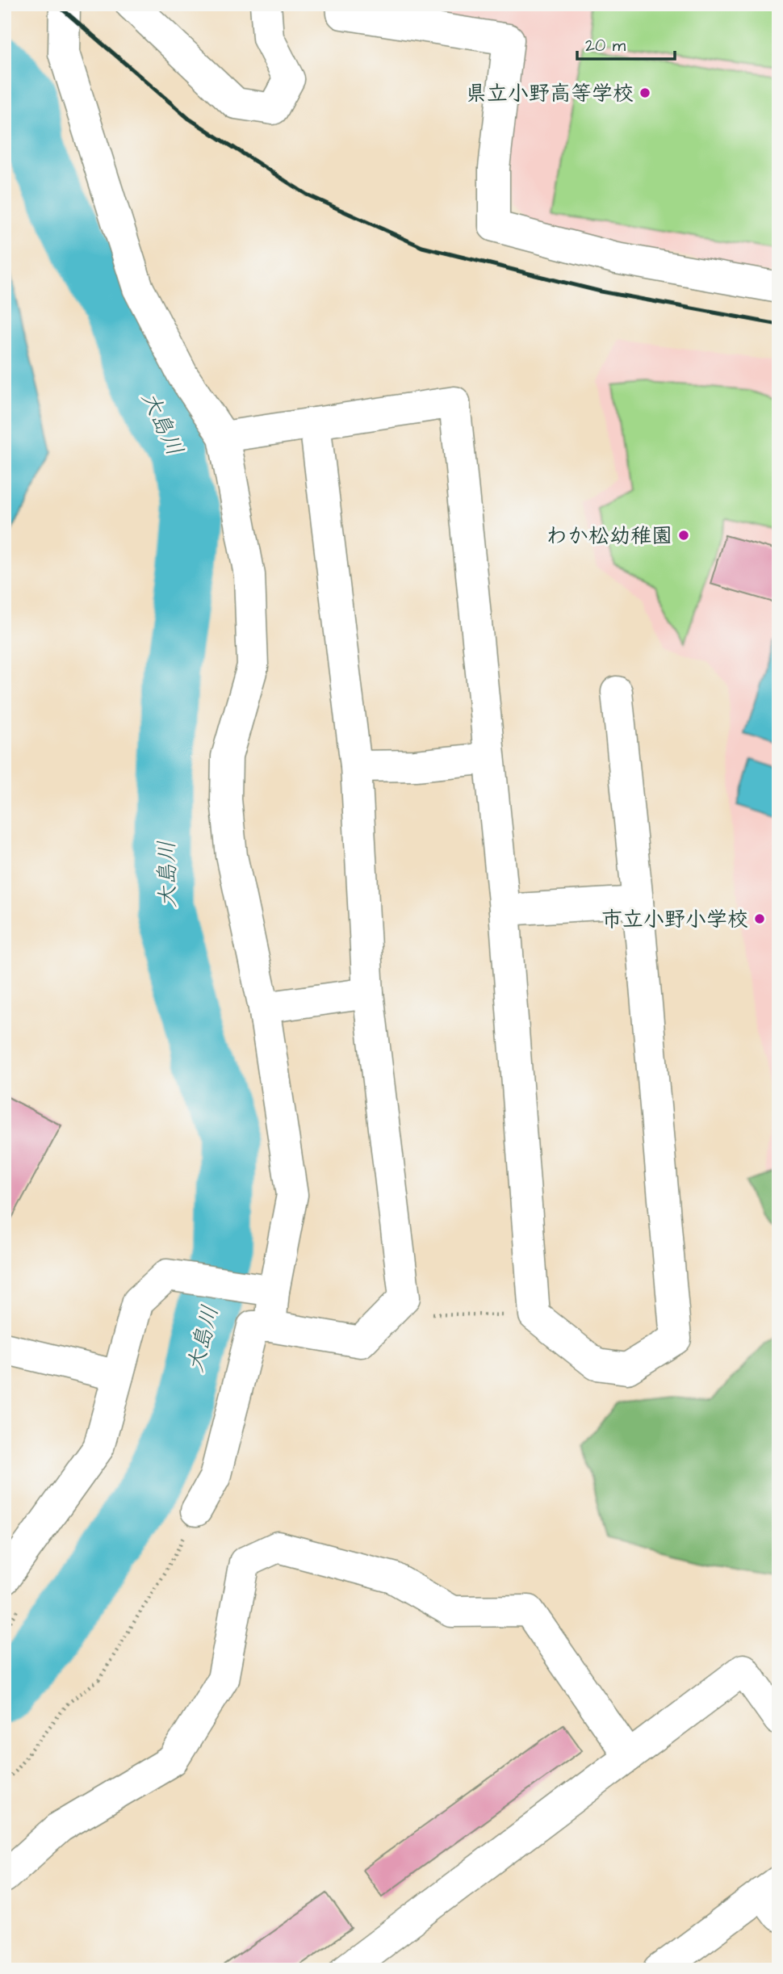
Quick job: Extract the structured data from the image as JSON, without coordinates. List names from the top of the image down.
{
  "water": ["大島川"],
  "places": ["県立小野高等学校", "わか松幼稚園", "市立小野小学校"],
  "scale_bar": "20 m"
}
